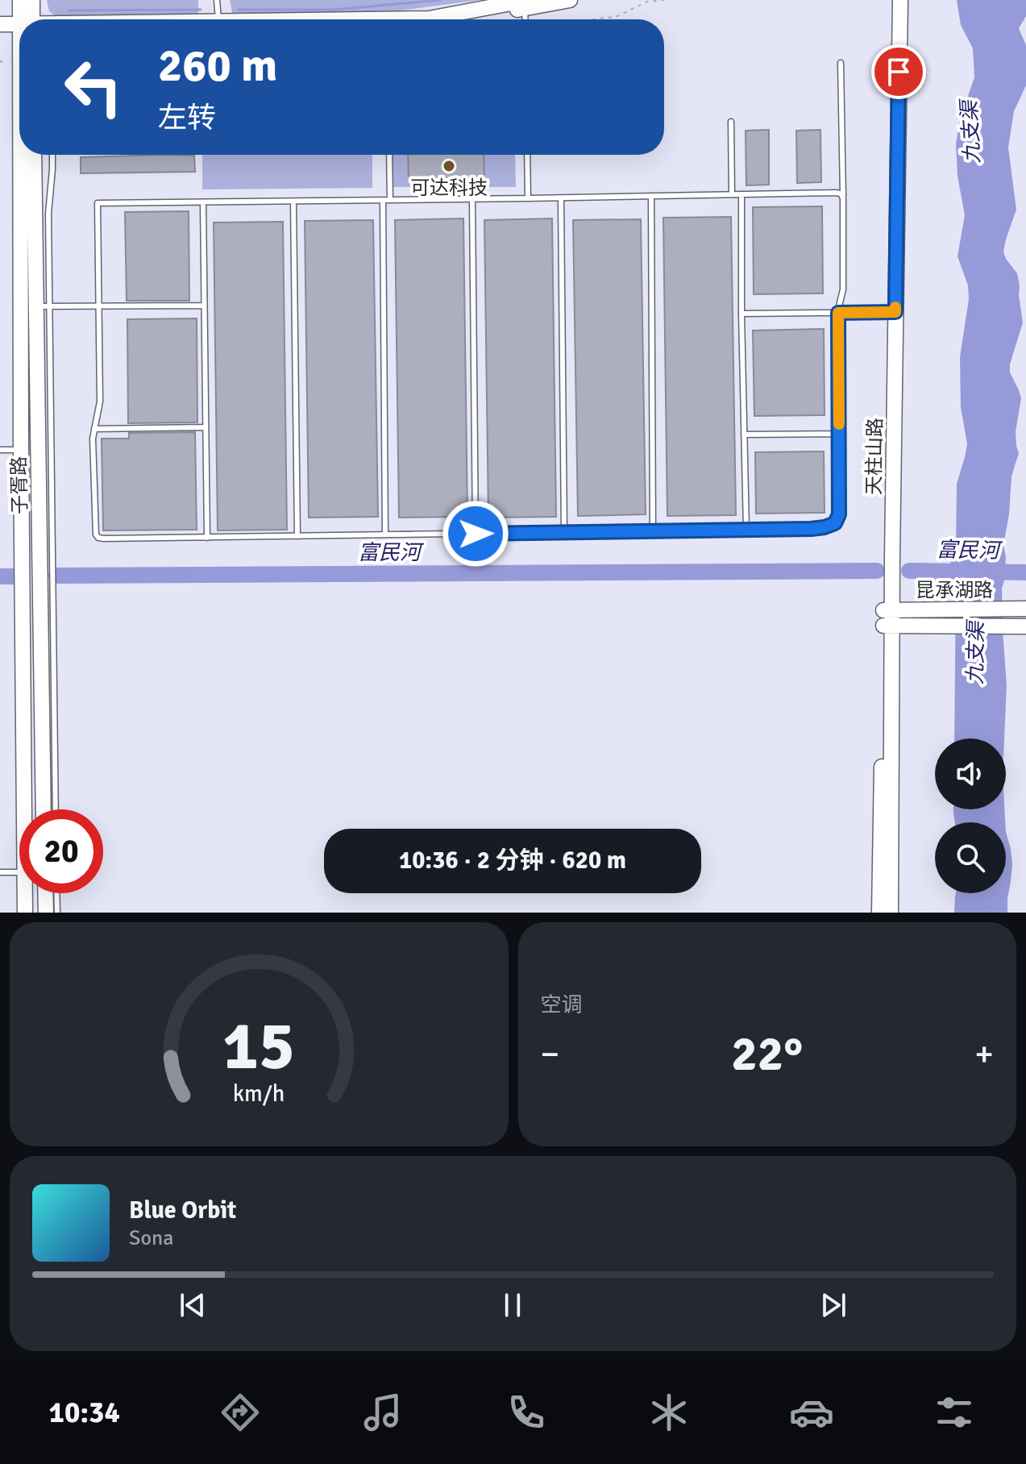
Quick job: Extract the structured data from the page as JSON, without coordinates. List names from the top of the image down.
{
  "streets": {
    "street": ["天柱山路", "子胥路", "昆承湖路"]
  },
  "crossings": [
    ["天柱山路", "昆承湖路"]
  ],
  "water": ["九支渠", "富民河"],
  "places": ["可达科技"],
  "page": {
    "turn": ["260 m", "左转"],
    "limit": "20",
    "trip": "10:36 · 2 分钟 · 620 m",
    "tile": "空调",
    "heat": ["−", "22°", "+"],
    "song": ["Blue Orbit", "Sona"],
    "tabs": "10:34",
    "gauge": ["15", "km/h"]
  }
}
